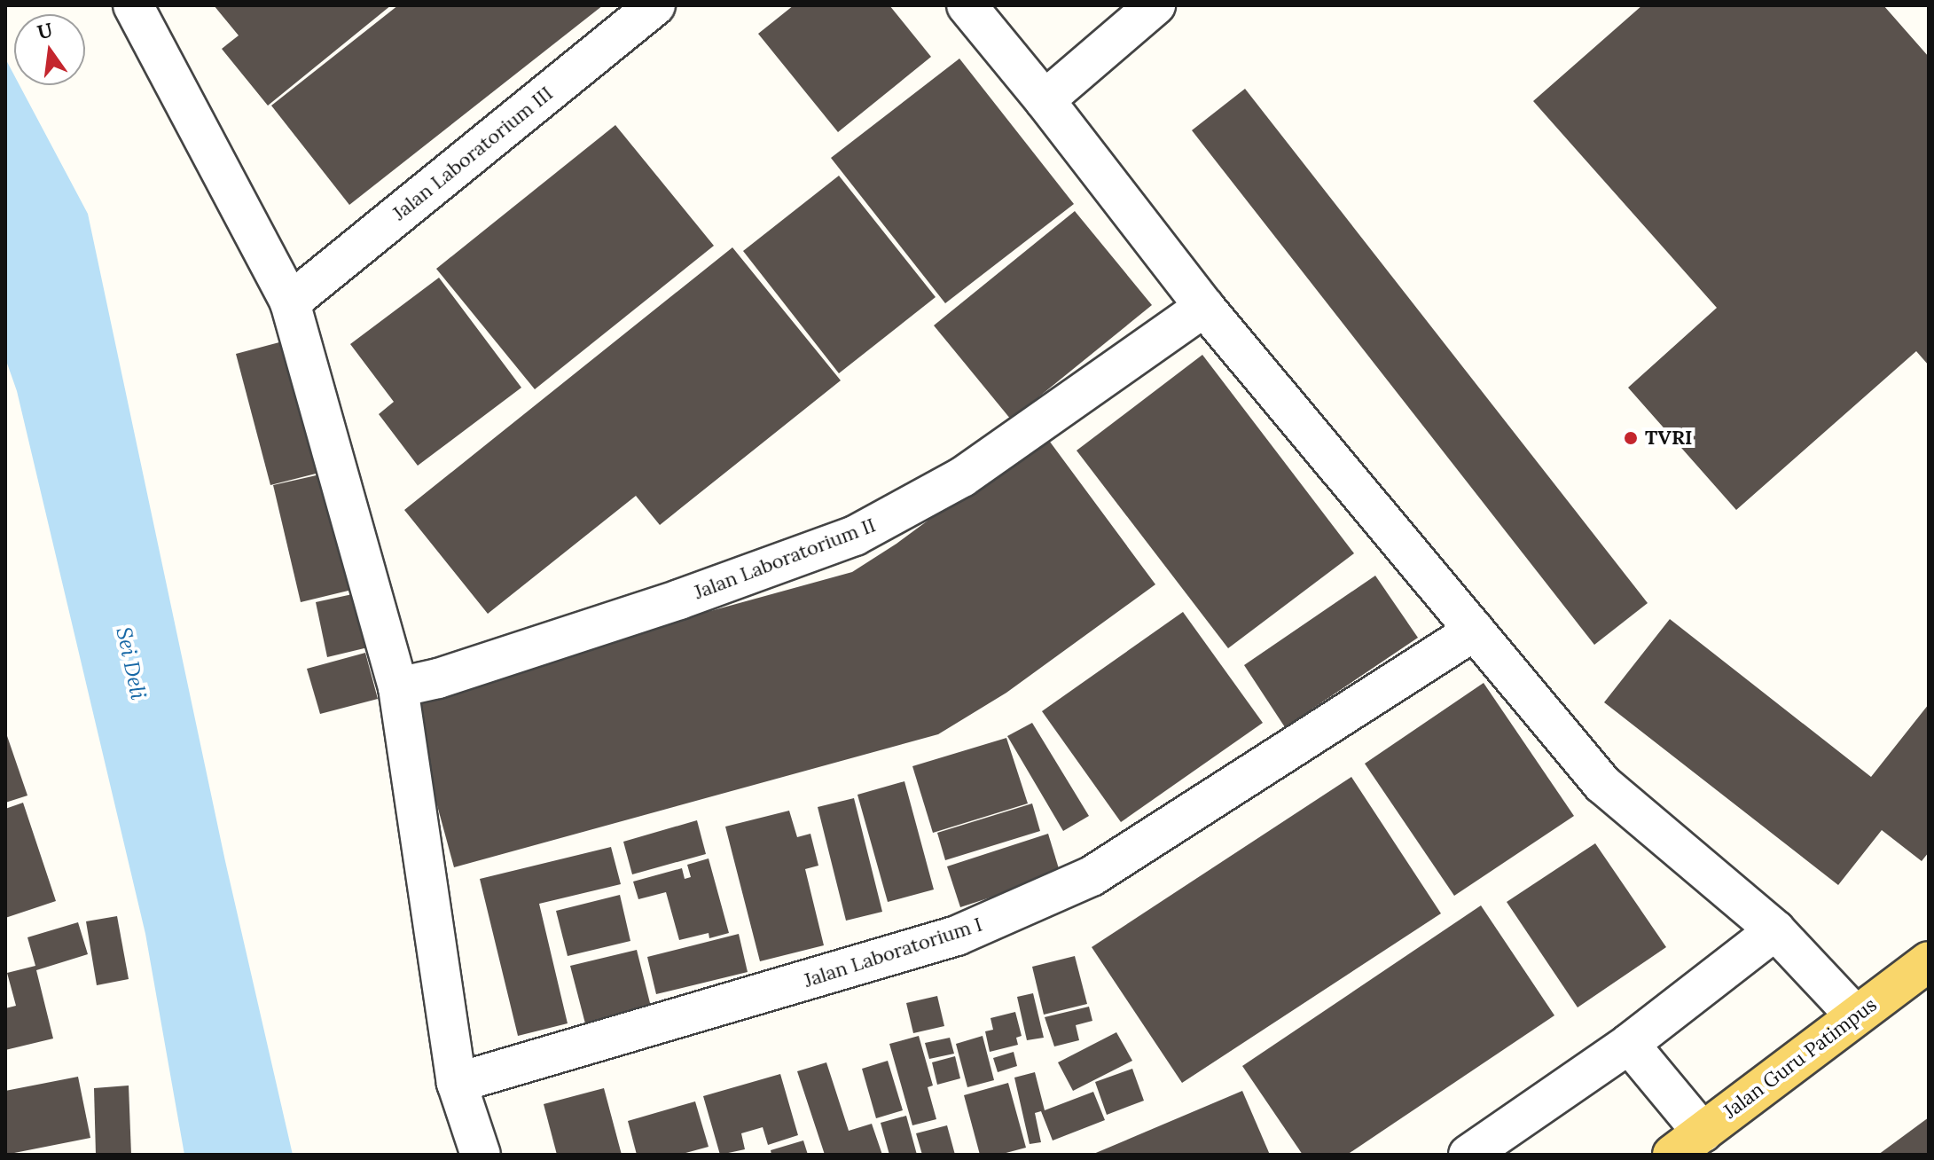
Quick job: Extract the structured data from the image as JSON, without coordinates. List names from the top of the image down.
{
  "streets": {
    "main road": ["Jalan Guru Patimpus"],
    "street": ["Jalan Laboratorium III", "Jalan Laboratorium II", "Jalan Laboratorium I"]
  },
  "water": ["Sei Deli"],
  "places": ["TVRI"],
  "north": "top"
}
